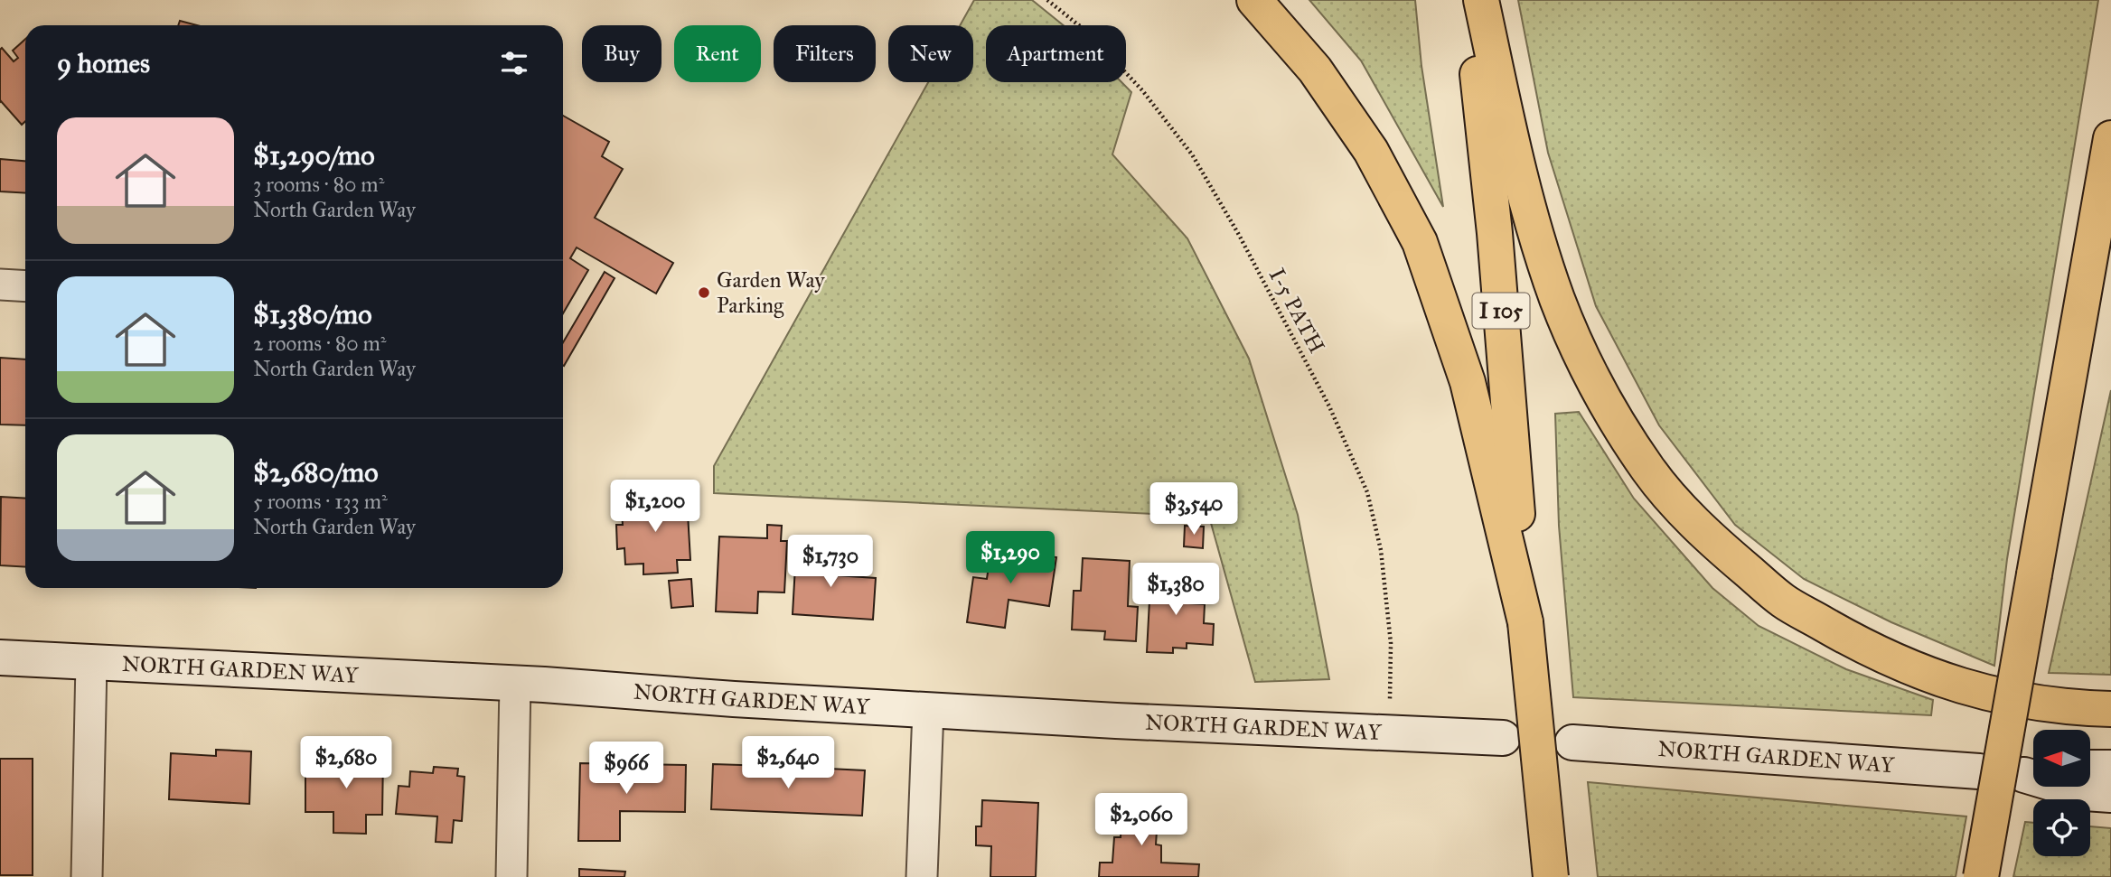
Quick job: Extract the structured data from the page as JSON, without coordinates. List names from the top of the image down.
{
  "streets": {
    "highway": ["I 105"],
    "street": ["NORTH GARDEN WAY"],
    "path": ["I-5 PATH"]
  },
  "places": ["Garden Way Parking"],
  "north": "left",
  "page": {
    "chip": [
      "Buy",
      "Rent",
      "Filters",
      "New",
      "Apartment"
    ],
    "heading": "9 homes",
    "list": [
      {
        "name": "$1,290/mo",
        "note": "3 rooms · 80 m² · North Garden Way"
      },
      {
        "name": "$1,380/mo",
        "note": "2 rooms · 80 m² · North Garden Way"
      },
      {
        "name": "$2,680/mo",
        "note": "5 rooms · 133 m² · North Garden Way"
      }
    ],
    "price": [
      "$1,200",
      "$3,540",
      "$1,290",
      "$1,730",
      "$1,380",
      "$2,680",
      "$2,640",
      "$966",
      "$2,060"
    ]
  }
}
